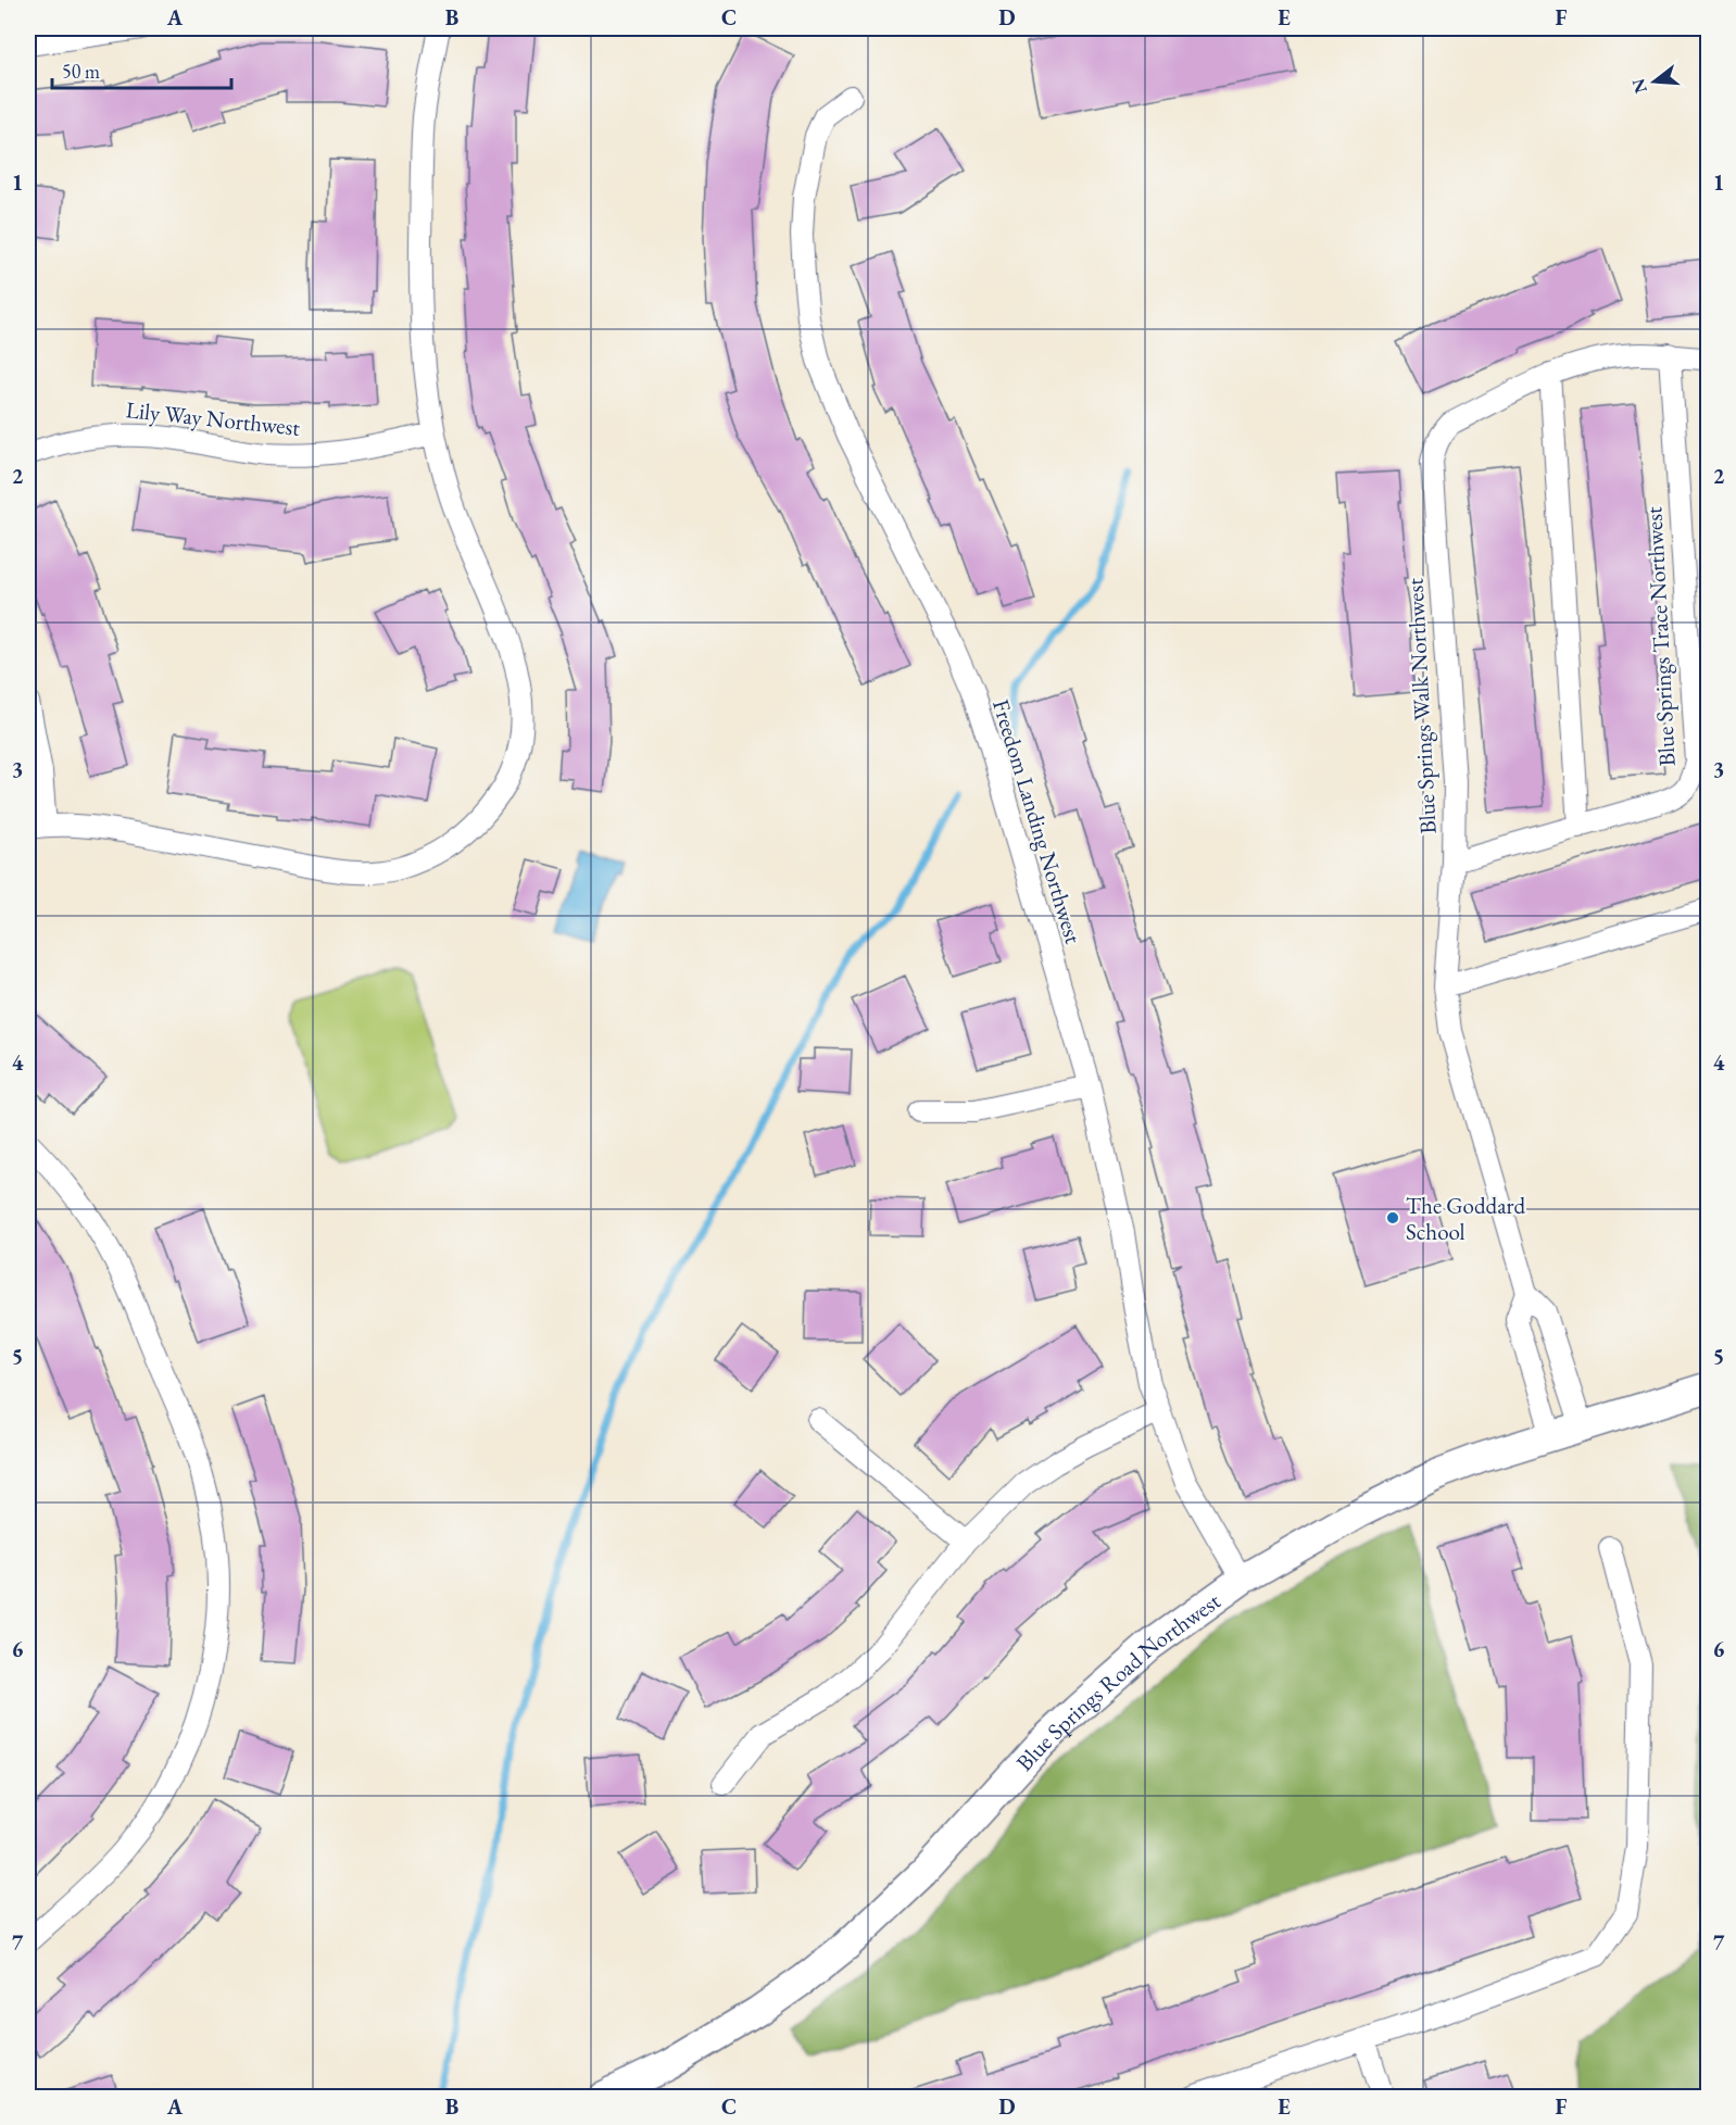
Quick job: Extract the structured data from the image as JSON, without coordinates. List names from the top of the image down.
{
  "streets": {
    "street": [
      "Lily Way Northwest",
      "Blue Springs Trace Northwest",
      "Blue Springs Walk Northwest",
      "Freedom Landing Northwest",
      "Blue Springs Road Northwest"
    ]
  },
  "crossings": [
    ["Blue Springs Trace Northwest", "Blue Springs Walk Northwest"],
    ["Blue Springs Walk Northwest", "Blue Springs Road Northwest"],
    ["Freedom Landing Northwest", "Blue Springs Road Northwest"]
  ],
  "places": ["The Goddard School"],
  "scale_bar": "50 m",
  "north": "left",
  "grid": {
    "columns": [
      "A",
      "B",
      "C",
      "D",
      "E",
      "F"
    ],
    "rows": [
      "1",
      "2",
      "3",
      "4",
      "5",
      "6",
      "7"
    ]
  }
}
